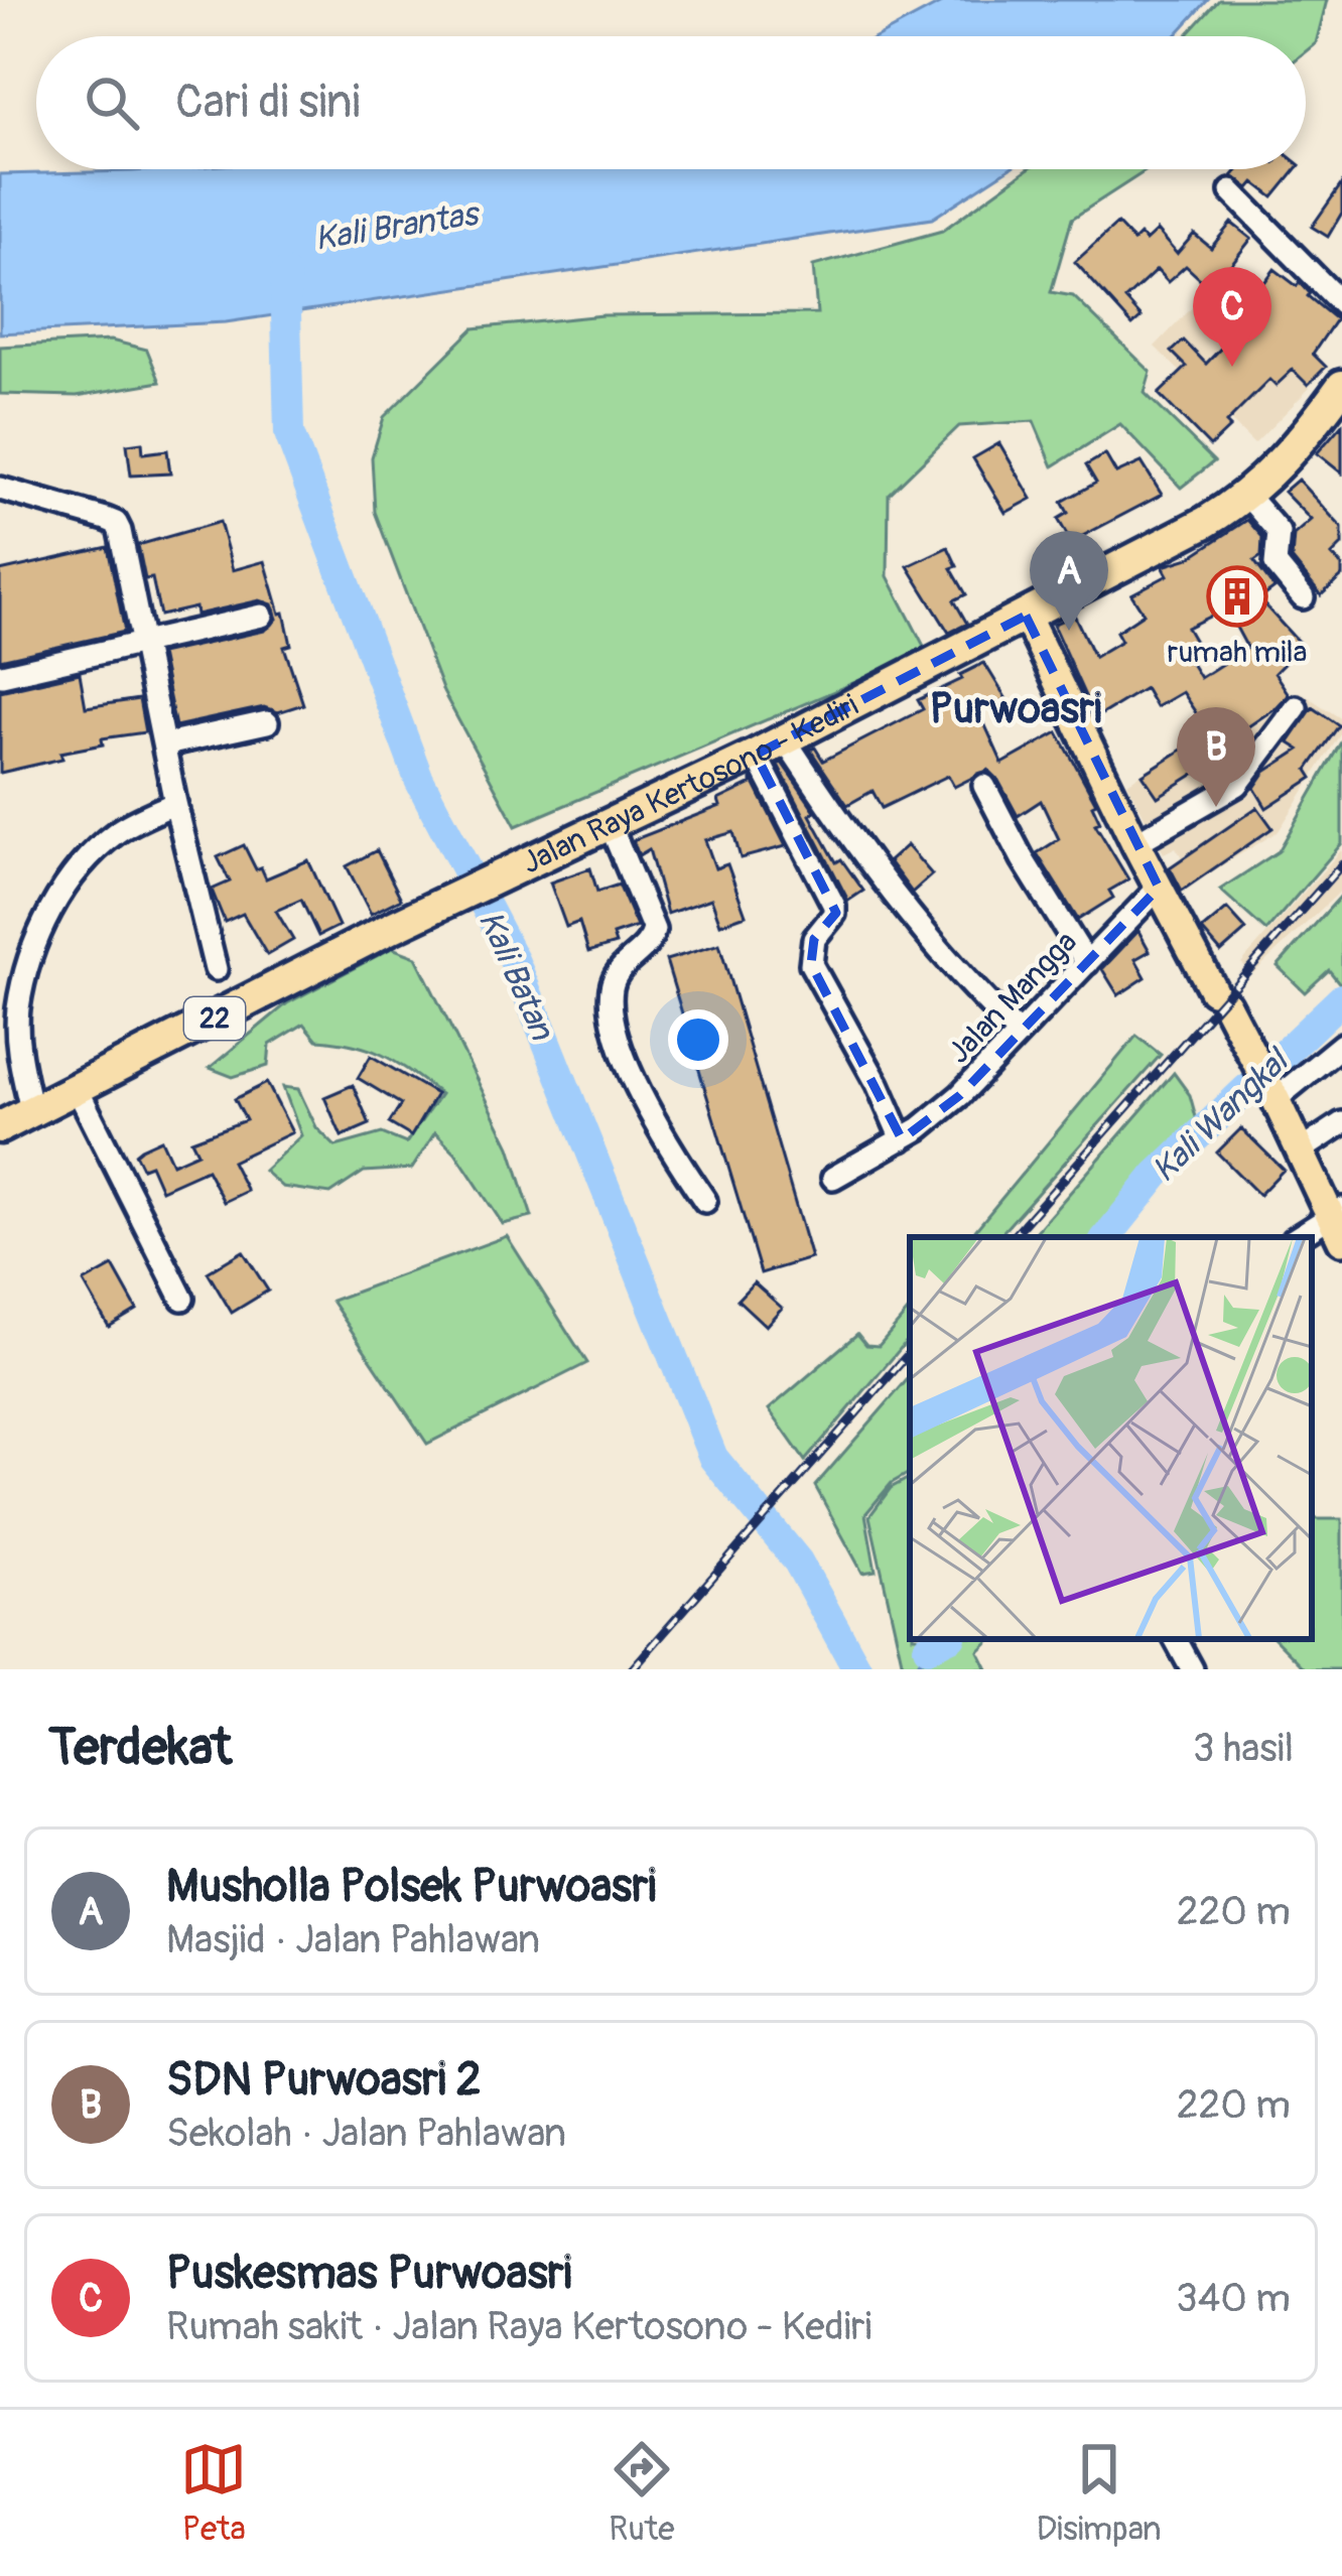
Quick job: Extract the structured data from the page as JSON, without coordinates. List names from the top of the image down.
{
  "streets": {
    "highway": ["Jalan Raya Kertosono - Kediri", "22"],
    "street": ["Jalan Mangga"]
  },
  "districts": ["Purwoasri"],
  "water": ["Kali Brantas", "Kali Batan", "Kali Wangkal"],
  "places": {
    "building": ["rumah mila"]
  },
  "page": {
    "search": "Cari di sini",
    "pins": ["C", "A", "B"],
    "heading": ["Terdekat", "3 hasil"],
    "list": [
      {
        "mark": "A",
        "name": "Musholla Polsek Purwoasri",
        "note": "Masjid · Jalan Pahlawan",
        "value": "220 m"
      },
      {
        "mark": "B",
        "name": "SDN Purwoasri 2",
        "note": "Sekolah · Jalan Pahlawan",
        "value": "220 m"
      },
      {
        "mark": "C",
        "name": "Puskesmas Purwoasri",
        "note": "Rumah sakit · Jalan Raya Kertosono - Kediri",
        "value": "340 m"
      }
    ],
    "nav": ["Peta", "Rute", "Disimpan"]
  }
}
